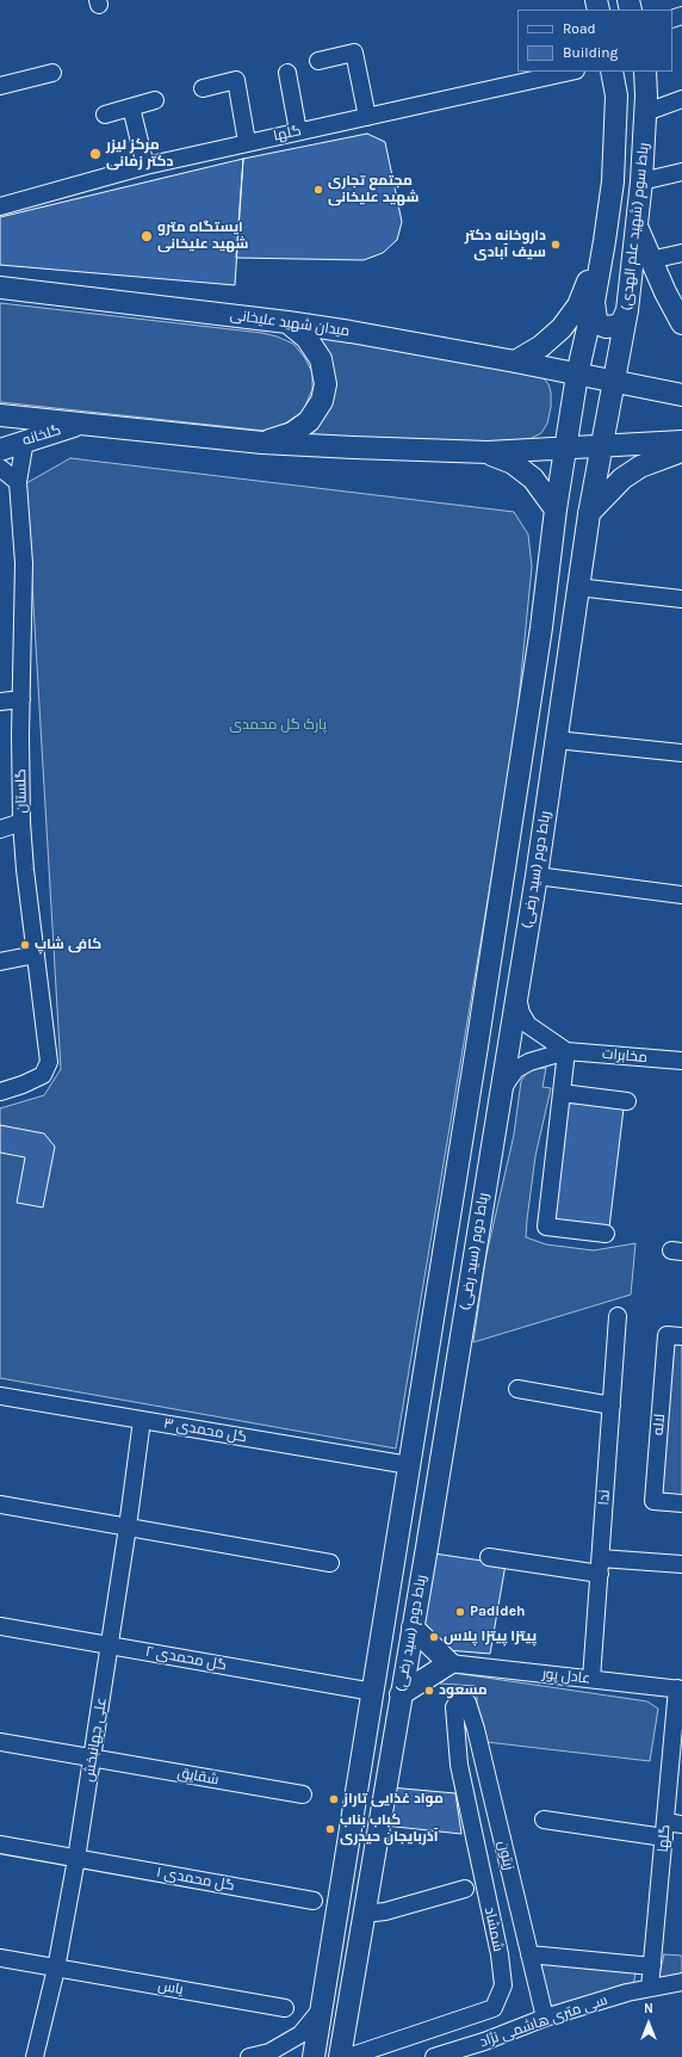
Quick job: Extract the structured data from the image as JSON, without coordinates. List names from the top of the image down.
{
  "streets": {
    "main road": [
      "رباط سوم (شهید علم الهدی)",
      "میدان شهید علیخانی",
      "گلخانه",
      "رباط دوم (سید رضی)"
    ],
    "street": [
      "گلها",
      "گلستان",
      "مخابرات",
      "لاله",
      "گل محمدی ۳",
      "ندا",
      "گل محمدی ۲",
      "عادل پور",
      "علی جهانبخش",
      "شقایق",
      "زیتون",
      "گل محمدی ۱",
      "شمشاد",
      "یاس",
      "سی متری هاشمی نژاد"
    ]
  },
  "crossings": [
    ["گلها", "عادل پور"],
    ["گلها", "سی متری هاشمی نژاد"],
    ["رباط سوم (شهید علم الهدی)", "میدان شهید علیخانی"],
    ["گلخانه", "گلستان"],
    ["رباط دوم (سید رضی)", "گل محمدی ۳"],
    ["رباط دوم (سید رضی)", "گل محمدی ۲"],
    ["گل محمدی ۳", "علی جهانبخش"],
    ["ندا", "عادل پور"],
    ["گل محمدی ۲", "علی جهانبخش"],
    ["علی جهانبخش", "شقایق"],
    ["علی جهانبخش", "گل محمدی ۱"],
    ["علی جهانبخش", "یاس"],
    ["زیتون", "شمشاد"],
    ["زیتون", "سی متری هاشمی نژاد"]
  ],
  "parks": ["پارک گل محمدی"],
  "places": [
    "مرکز لیزر دکتر زمانی",
    "مجتمع تجاری شهید علیخانی",
    "ایستگاه مترو شهید علیخانی",
    "داروخانه دکتر سیف آبادی",
    "کافی شاپ",
    "Padideh",
    "پیتزا پیتزا پلاس",
    "مسعود",
    "مواد غذایی تاراز",
    "کباب بناب آذربایجان حیدری"
  ],
  "legend": ["Road", "Building"],
  "north": "top"
}
